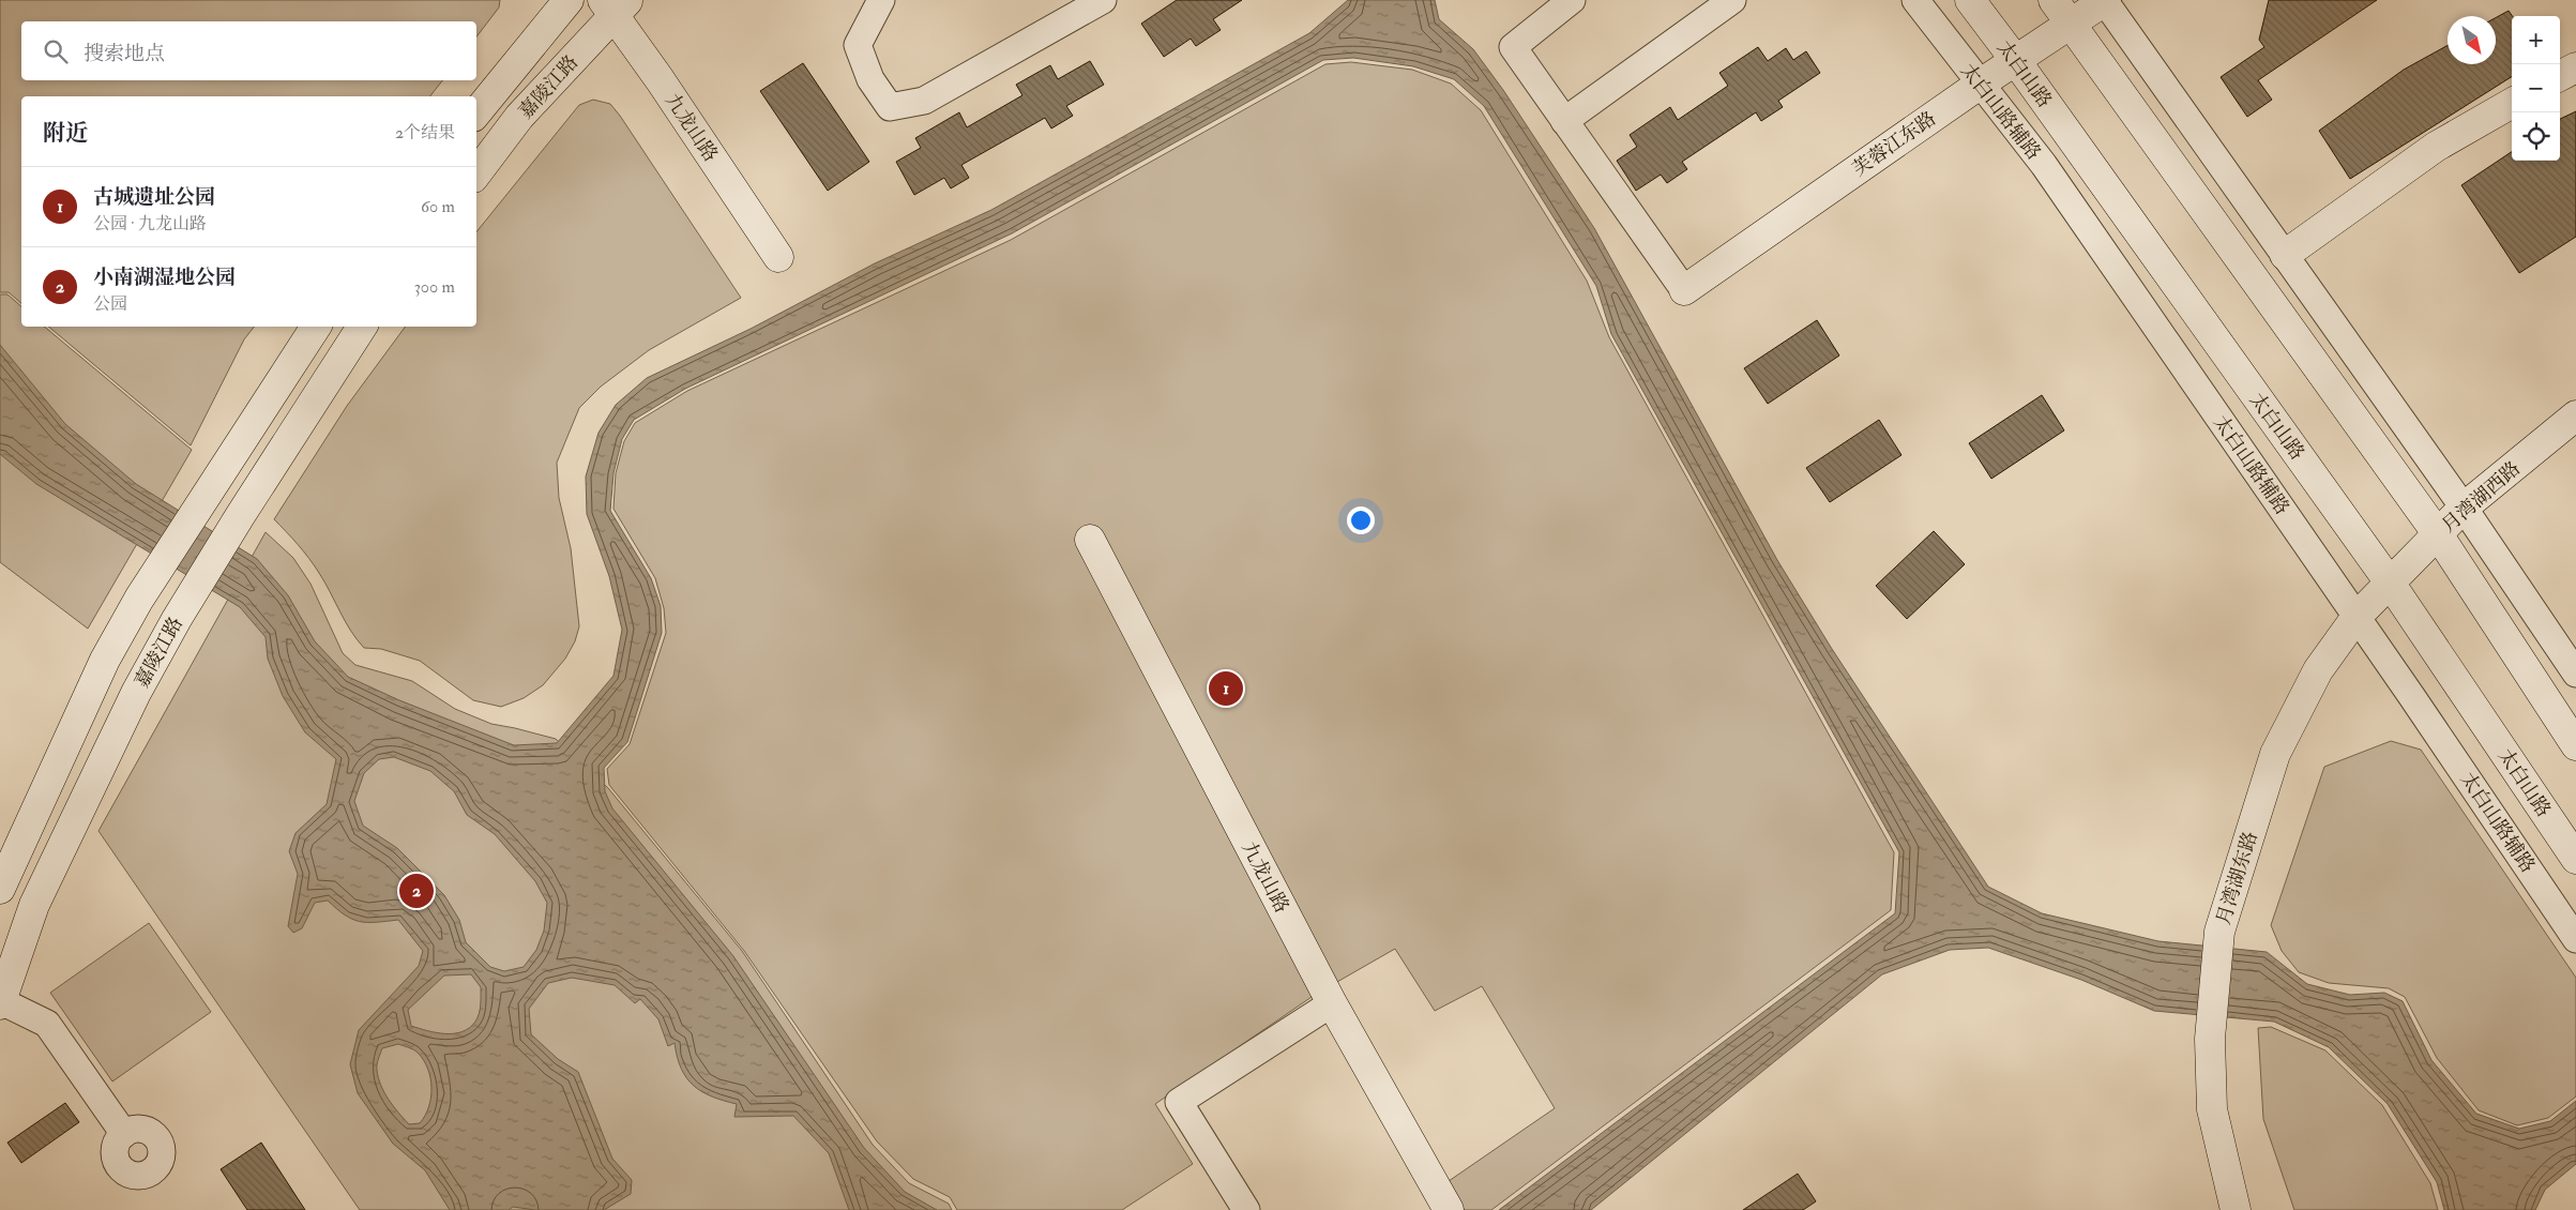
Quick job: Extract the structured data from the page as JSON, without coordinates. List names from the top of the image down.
{
  "streets": {
    "street": [
      "太白山路",
      "嘉陵江路",
      "太白山路辅路",
      "九龙山路",
      "芙蓉江东路",
      "月湾湖西路",
      "月湾湖东路"
    ]
  },
  "crossings": [
    ["太白山路", "芙蓉江东路"],
    ["太白山路", "月湾湖西路"],
    ["太白山路", "月湾湖东路"],
    ["嘉陵江路", "九龙山路"],
    ["太白山路辅路", "芙蓉江东路"],
    ["太白山路辅路", "月湾湖东路"],
    ["月湾湖西路", "月湾湖东路"]
  ],
  "north": "bottom right",
  "page": {
    "map_buttons": ["+", "−"],
    "search": "搜索地点",
    "heading": ["附近", "2个结果"],
    "list": [
      {
        "mark": "1",
        "name": "古城遗址公园",
        "note": "公园 · 九龙山路",
        "value": "60 m"
      },
      {
        "mark": "2",
        "name": "小南湖湿地公园",
        "note": "公园",
        "value": "300 m"
      }
    ],
    "pins": ["1", "2"]
  }
}
